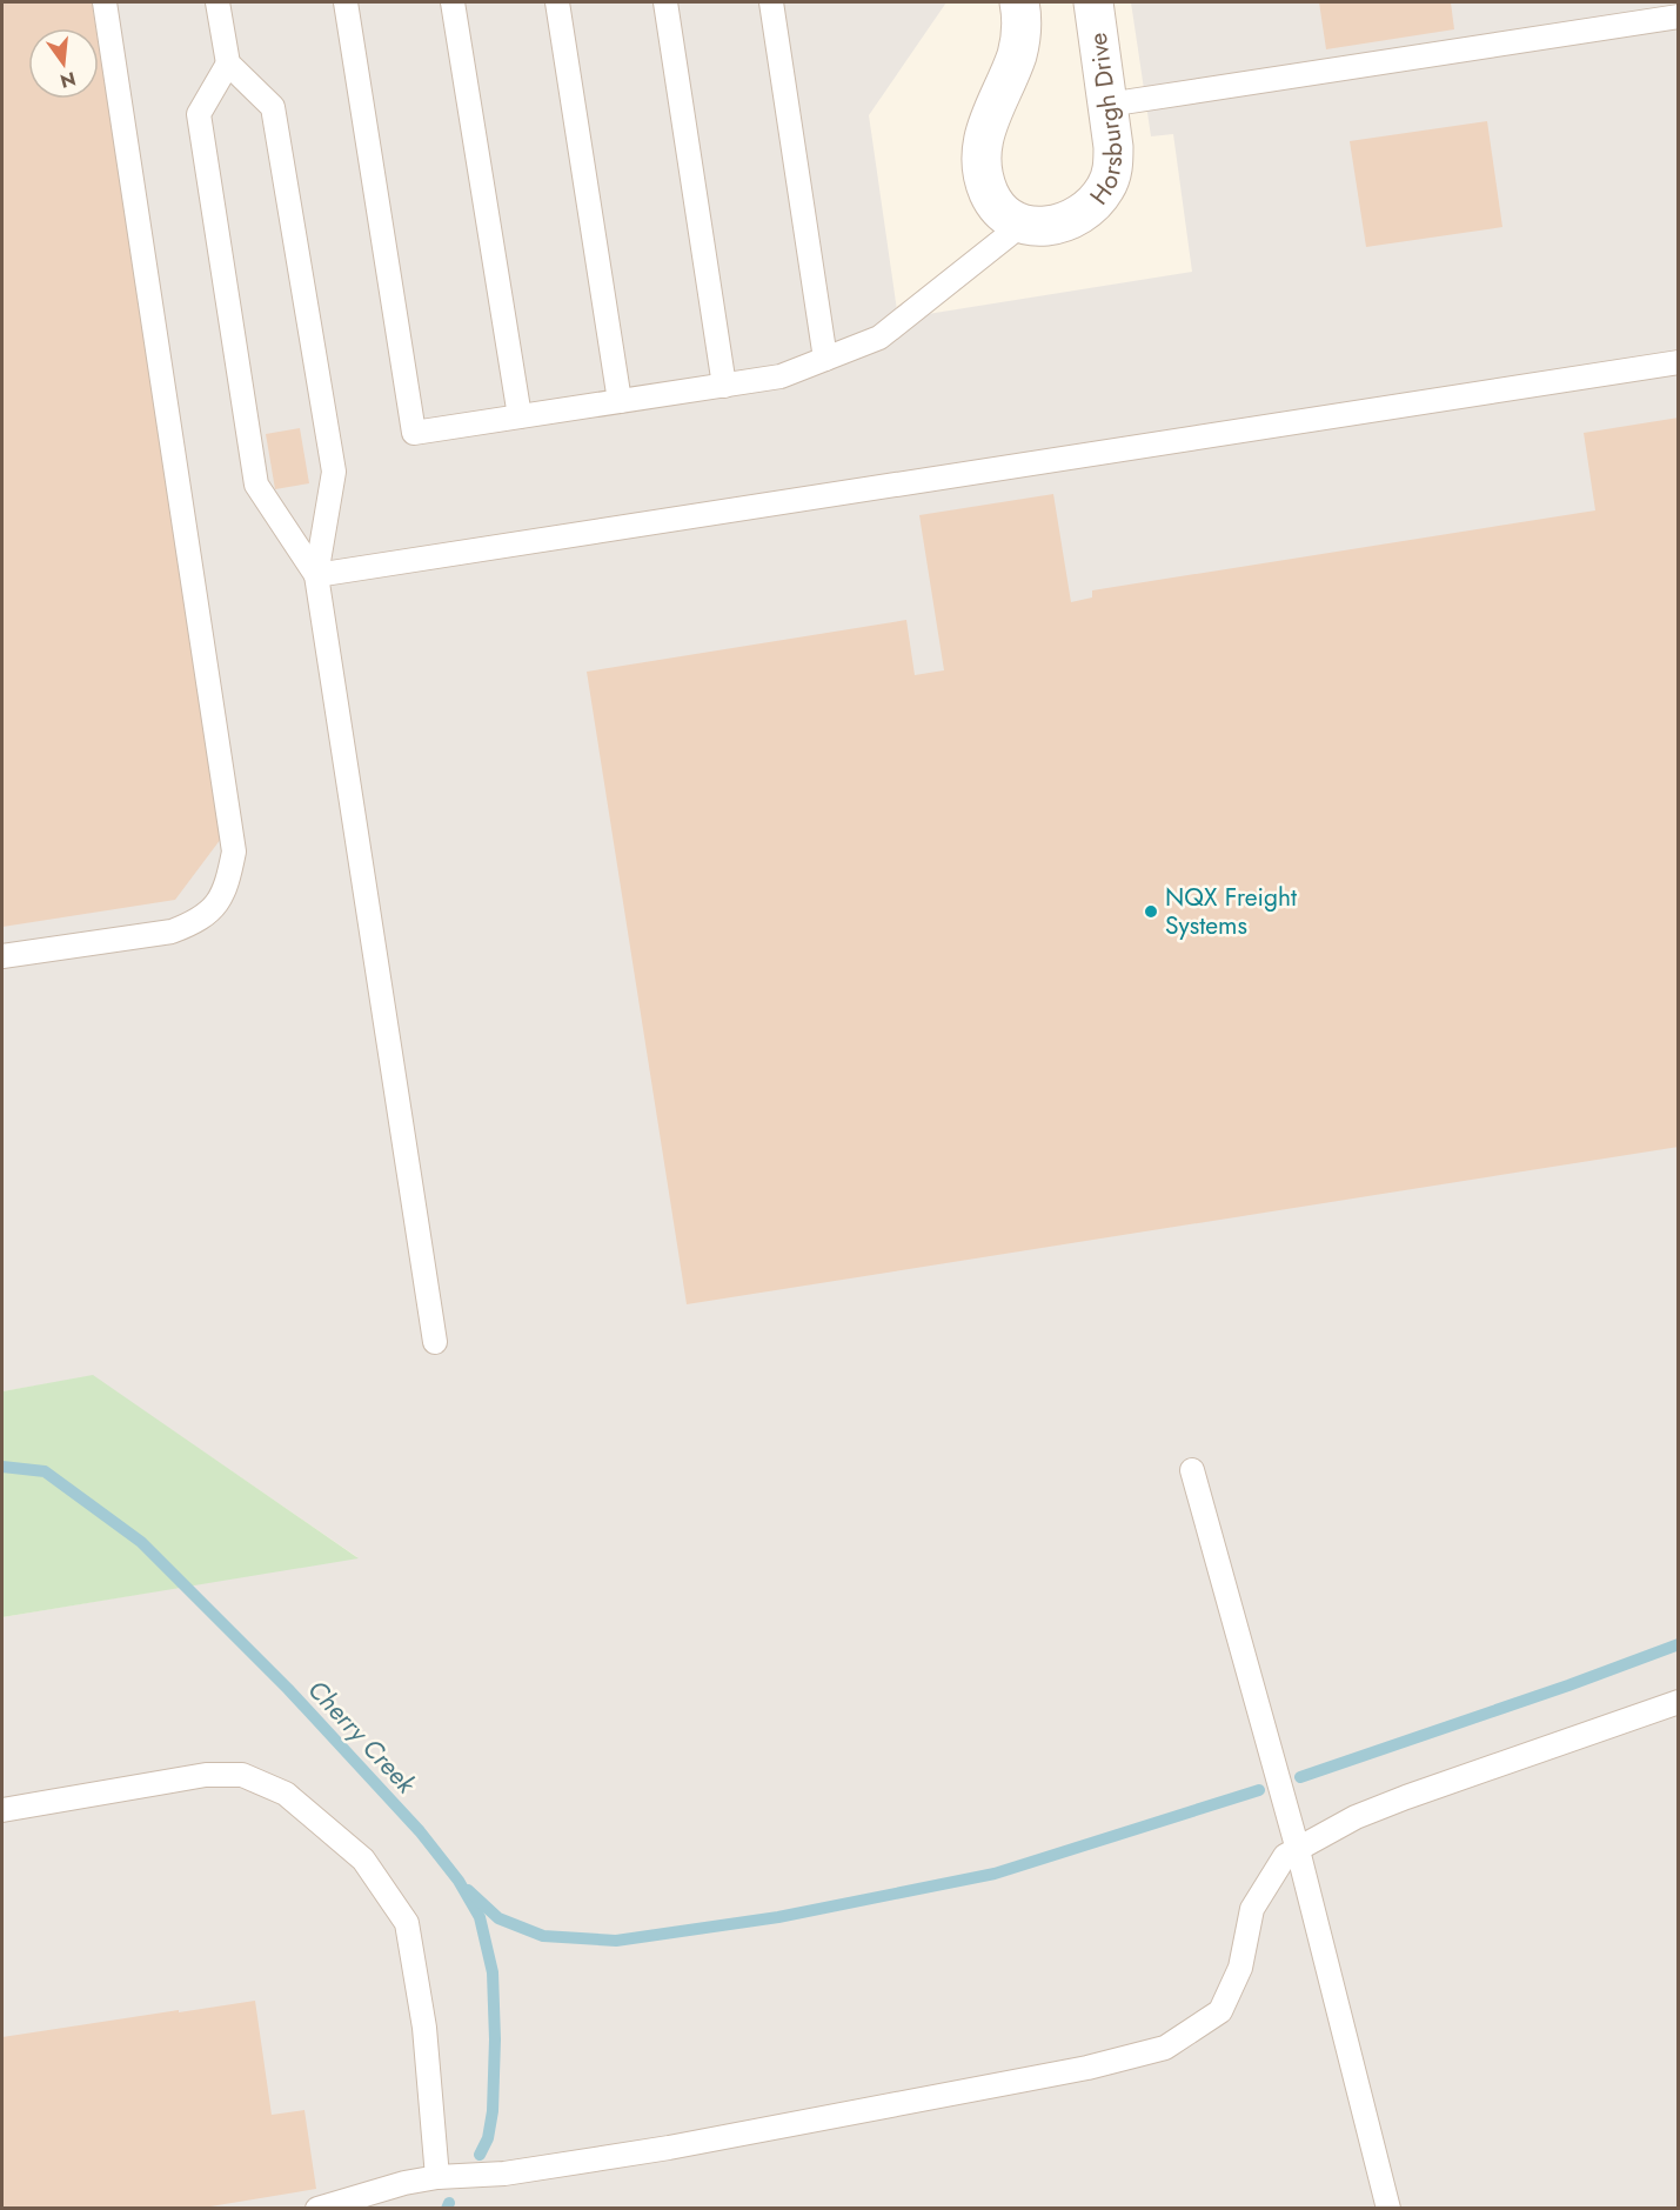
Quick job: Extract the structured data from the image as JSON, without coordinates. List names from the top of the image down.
{
  "streets": {
    "street": ["Horsburgh Drive"]
  },
  "water": ["Cherry Creek"],
  "places": ["NQX Freight Systems"],
  "north": "bottom"
}
